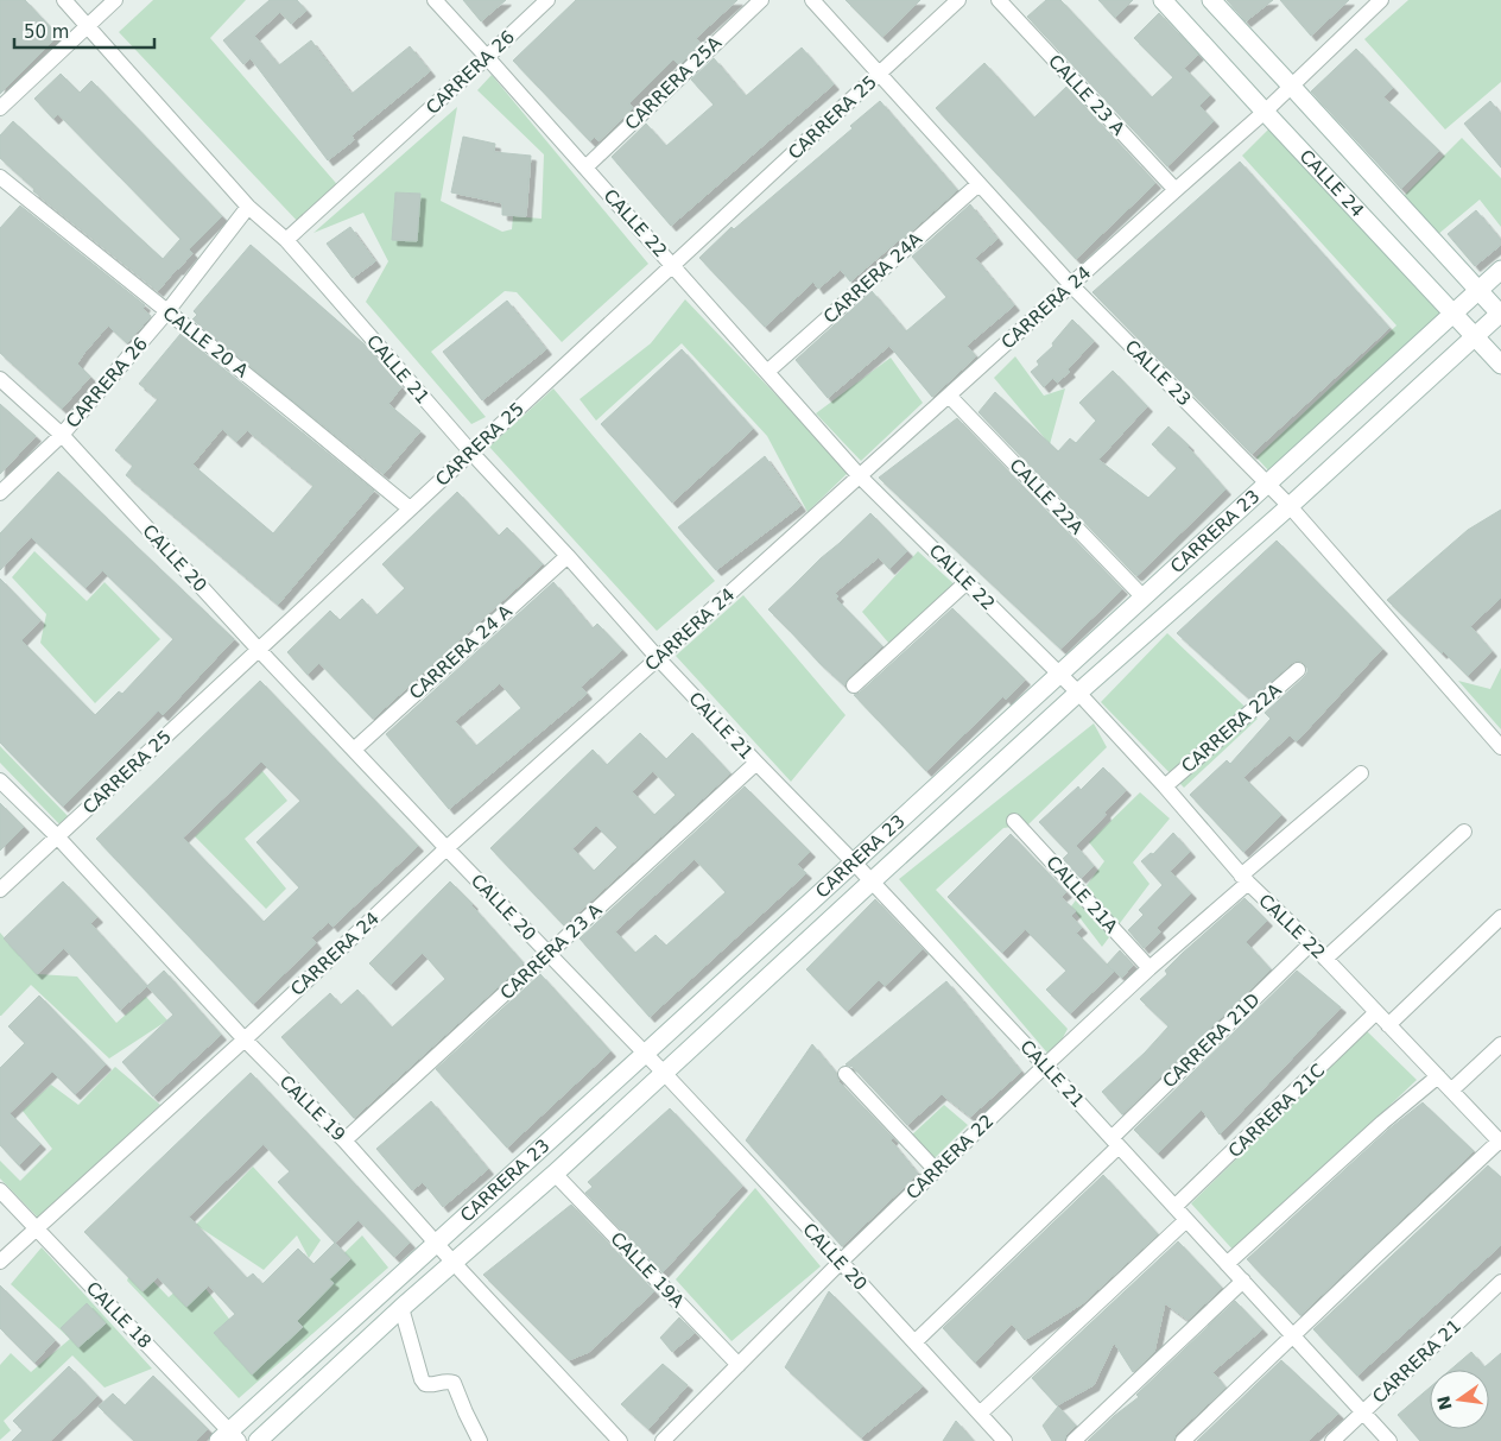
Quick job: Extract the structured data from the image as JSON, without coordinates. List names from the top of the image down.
{
  "streets": {
    "street": [
      "CARRERA 26",
      "CARRERA 25A",
      "CALLE 23 A",
      "CARRERA 25",
      "CALLE 24",
      "CALLE 22",
      "CARRERA 24A",
      "CARRERA 24",
      "CALLE 20 A",
      "CALLE 21",
      "CALLE 23",
      "CALLE 22A",
      "CARRERA 23",
      "CALLE 20",
      "CARRERA 24 A",
      "CARRERA 22A",
      "CALLE 21A",
      "CARRERA 23 A",
      "CARRERA 21D",
      "CALLE 19",
      "CARRERA 21C",
      "CARRERA 22",
      "CALLE 19A",
      "CALLE 18",
      "CARRERA 21"
    ]
  },
  "crossings": [
    ["CARRERA 26", "CALLE 22"],
    ["CARRERA 26", "CALLE 20 A"],
    ["CARRERA 26", "CALLE 21"],
    ["CARRERA 26", "CALLE 20"],
    ["CARRERA 25A", "CALLE 22"],
    ["CALLE 23 A", "CARRERA 24"],
    ["CARRERA 25", "CALLE 22"],
    ["CARRERA 25", "CALLE 20 A"],
    ["CARRERA 25", "CALLE 21"],
    ["CARRERA 25", "CALLE 23"],
    ["CARRERA 25", "CALLE 20"],
    ["CARRERA 25", "CALLE 19"],
    ["CALLE 24", "CARRERA 24"],
    ["CALLE 24", "CARRERA 23"],
    ["CALLE 22", "CARRERA 24A"],
    ["CALLE 22", "CARRERA 24"],
    ["CALLE 22", "CARRERA 23"],
    ["CALLE 22", "CARRERA 22A"],
    ["CALLE 22", "CARRERA 21D"],
    ["CALLE 22", "CARRERA 21C"],
    ["CALLE 22", "CARRERA 22"],
    ["CARRERA 24A", "CALLE 23"],
    ["CARRERA 24", "CALLE 21"],
    ["CARRERA 24", "CALLE 23"],
    ["CARRERA 24", "CALLE 22A"],
    ["CARRERA 24", "CALLE 20"],
    ["CARRERA 24", "CALLE 19"],
    ["CARRERA 24", "CALLE 18"],
    ["CALLE 21", "CARRERA 23"],
    ["CALLE 21", "CARRERA 24 A"],
    ["CALLE 21", "CARRERA 23 A"],
    ["CALLE 21", "CARRERA 21D"],
    ["CALLE 21", "CARRERA 21C"],
    ["CALLE 21", "CARRERA 22"],
    ["CALLE 21", "CARRERA 21"],
    ["CALLE 23", "CARRERA 23"],
    ["CALLE 22A", "CARRERA 23"],
    ["CARRERA 23", "CALLE 20"],
    ["CARRERA 23", "CALLE 19"],
    ["CARRERA 23", "CALLE 19A"],
    ["CARRERA 23", "CALLE 18"],
    ["CALLE 20", "CARRERA 24 A"],
    ["CALLE 20", "CARRERA 23 A"],
    ["CALLE 20", "CARRERA 21D"],
    ["CALLE 20", "CARRERA 22"],
    ["CALLE 21A", "CARRERA 22"],
    ["CARRERA 23 A", "CALLE 19"],
    ["CARRERA 22", "CALLE 19A"]
  ],
  "scale_bar": "50 m",
  "north": "left"
}
